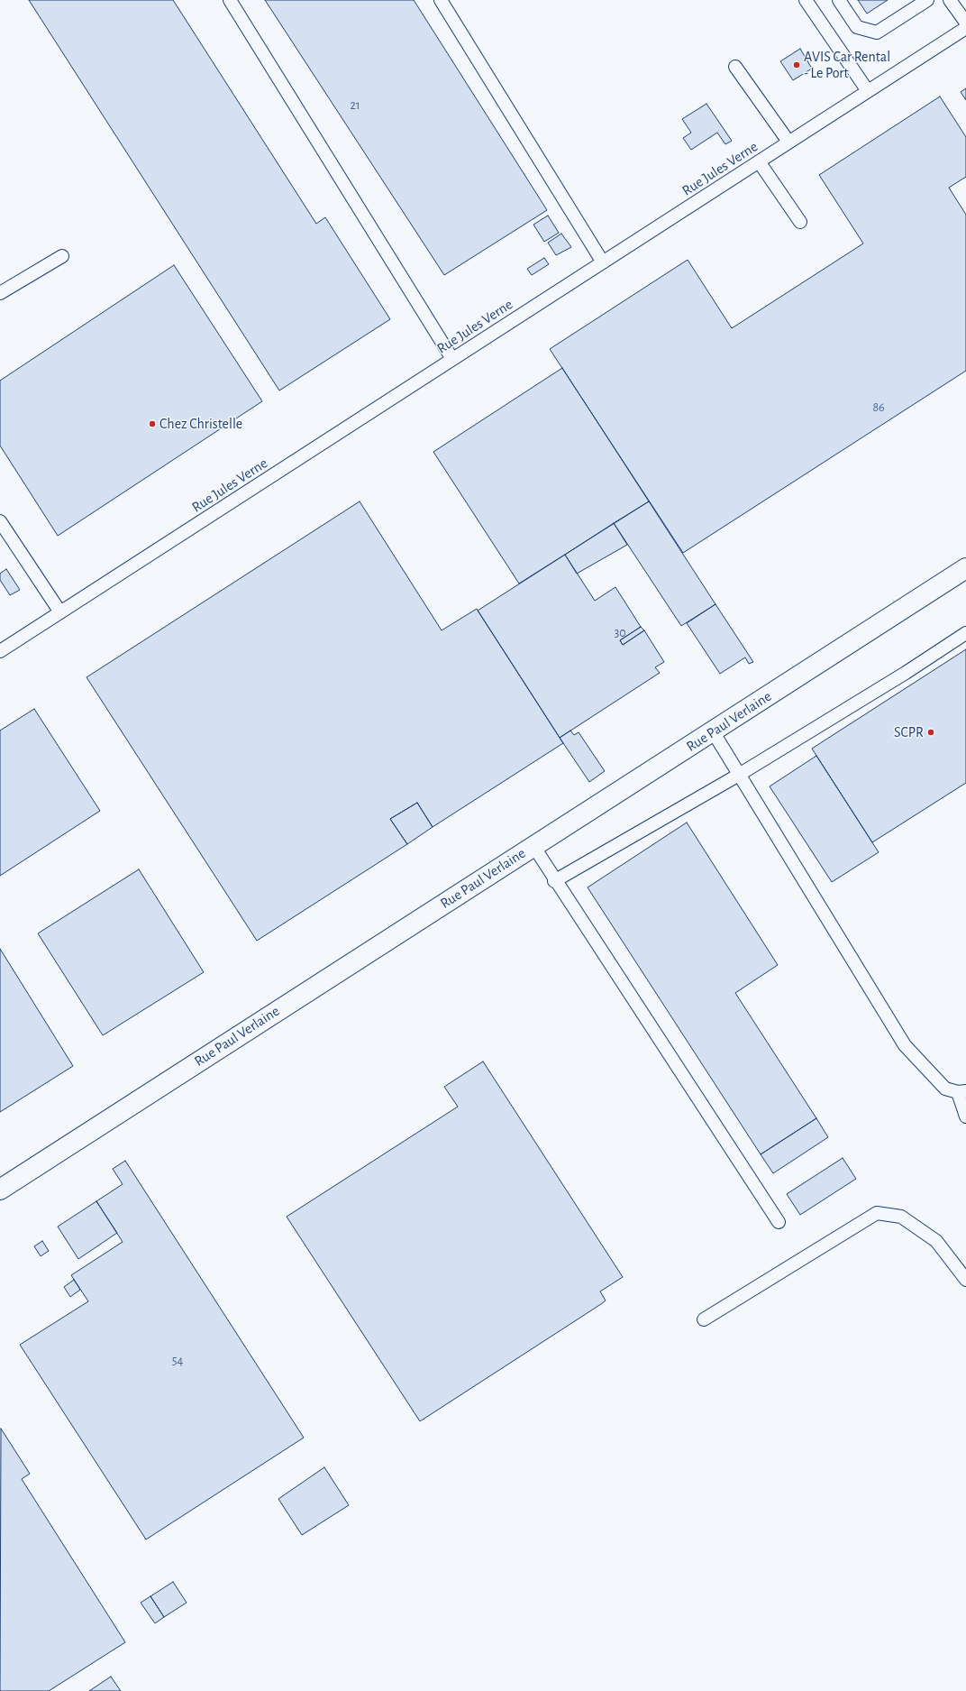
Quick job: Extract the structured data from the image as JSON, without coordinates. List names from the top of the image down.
{
  "streets": {
    "street": ["Rue Paul Verlaine"],
    "lane": ["Rue Jules Verne"]
  },
  "places": ["AVIS Car Rental - Le Port", "Chez Christelle", "SCPR"],
  "house_numbers": [
    "21",
    "86",
    "30",
    "54"
  ]
}
